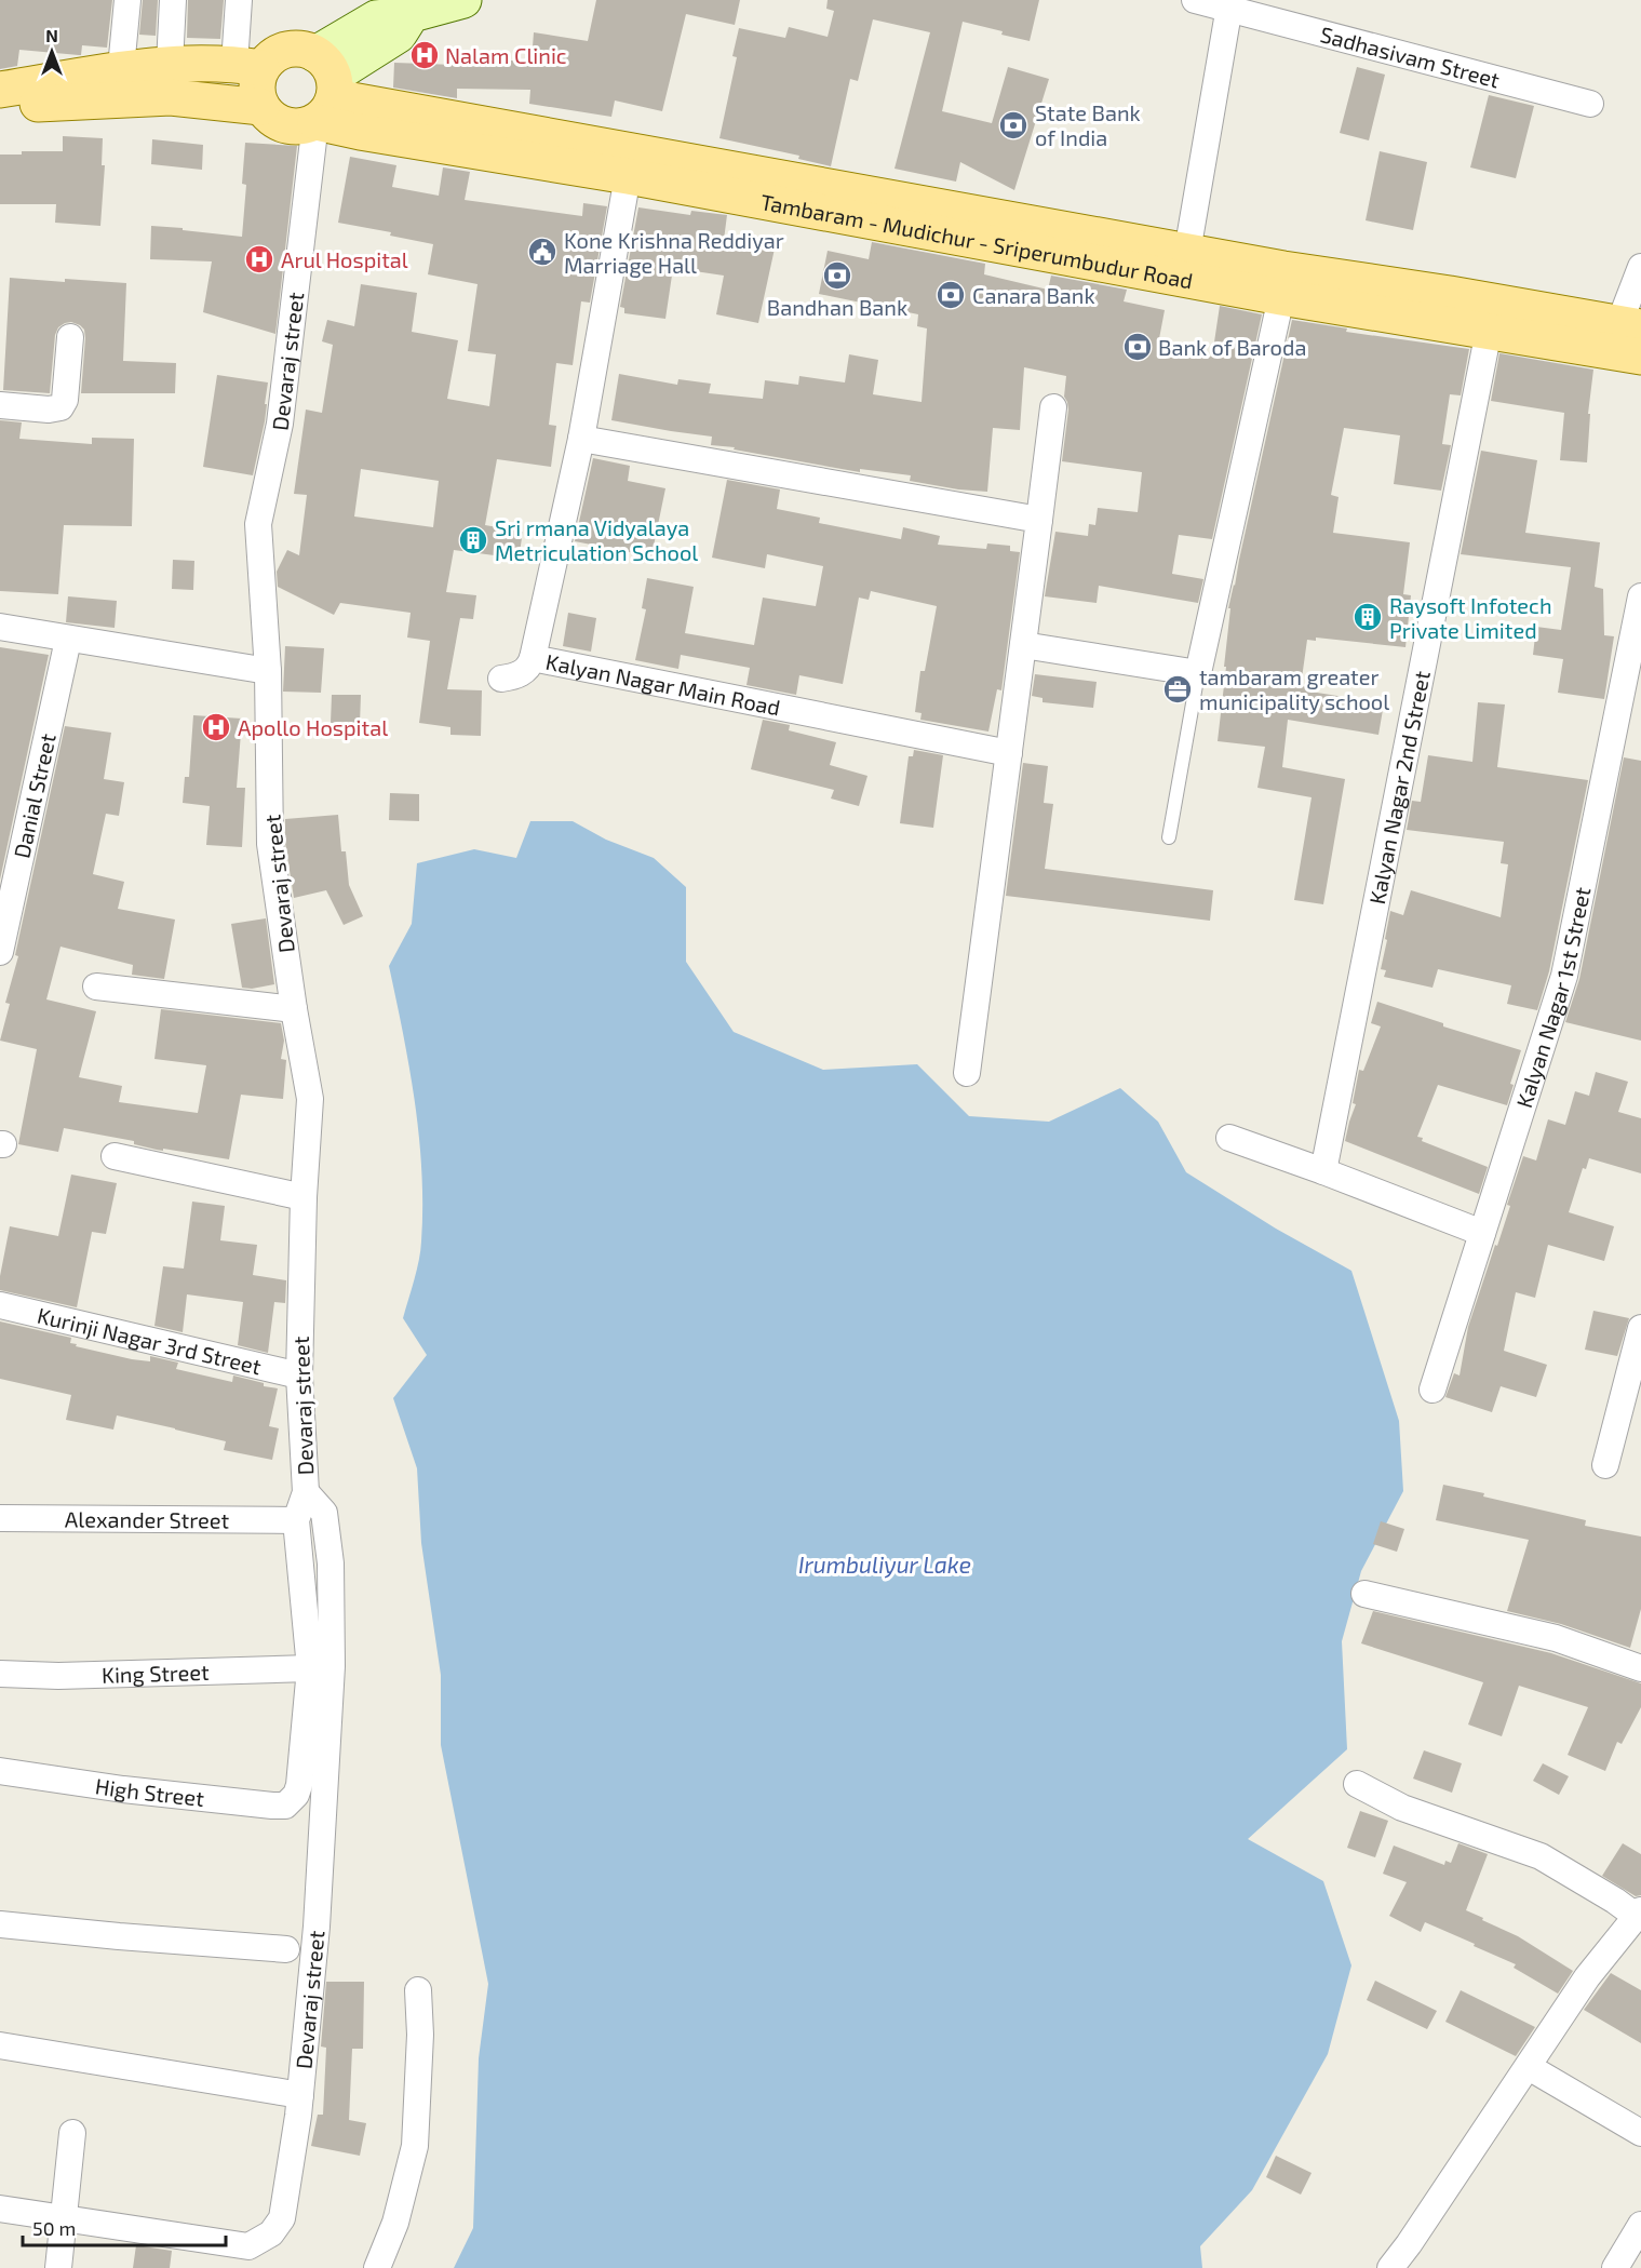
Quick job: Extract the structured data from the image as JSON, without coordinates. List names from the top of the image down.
{
  "streets": {
    "main road": ["Tambaram - Mudichur - Sriperumbudur Road"],
    "street": [
      "Sadhasivam Street",
      "Devaraj street",
      "Kalyan Nagar Main Road",
      "Kalyan Nagar 2nd Street",
      "Danial Street",
      "Kalyan Nagar 1st Street",
      "Kurinji Nagar 3rd Street",
      "Alexander Street",
      "King Street",
      "High Street"
    ]
  },
  "crossings": [
    ["Tambaram - Mudichur - Sriperumbudur Road", "Devaraj street"],
    ["Tambaram - Mudichur - Sriperumbudur Road", "Kalyan Nagar Main Road"],
    ["Tambaram - Mudichur - Sriperumbudur Road", "Kalyan Nagar 2nd Street"],
    ["Devaraj street", "Kurinji Nagar 3rd Street"],
    ["Devaraj street", "Alexander Street"],
    ["Devaraj street", "King Street"],
    ["Devaraj street", "High Street"]
  ],
  "water": ["Irumbuliyur Lake"],
  "places": {
    "hospital": ["Nalam Clinic", "Arul Hospital", "Apollo Hospital"],
    "bank": [
      "State Bank of India",
      "Bandhan Bank",
      "Canara Bank",
      "Bank of Baroda"
    ],
    "public building": ["Kone Krishna Reddiyar Marriage Hall"],
    "building": ["Sri rmana Vidyalaya Metriculation School", "Raysoft Infotech Private Limited"],
    "office": ["tambaram greater municipality school"]
  },
  "scale_bar": "50 m",
  "north": "top"
}
